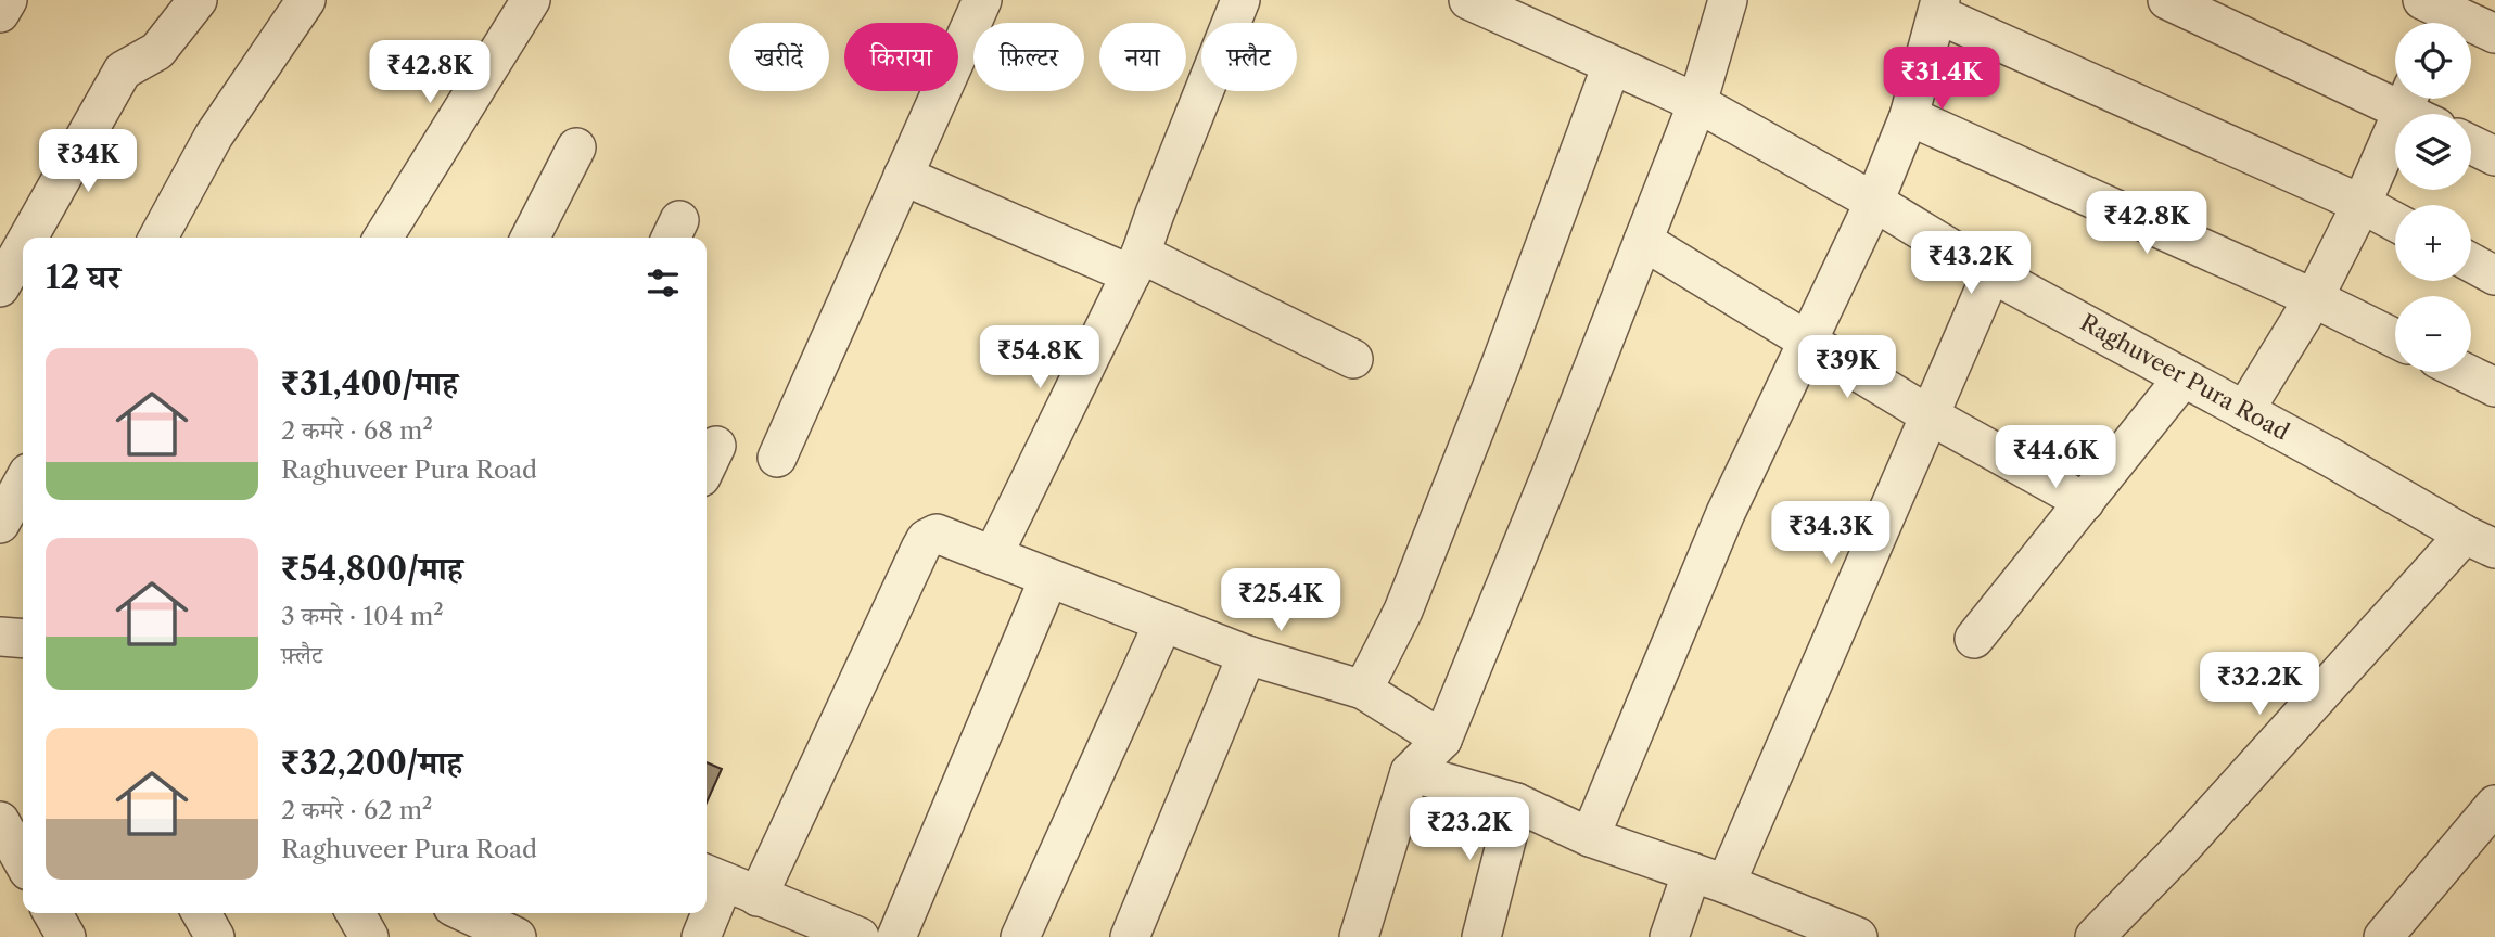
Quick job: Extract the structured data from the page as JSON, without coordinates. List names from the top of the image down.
{
  "streets": {
    "street": ["Raghuveer Pura Road"]
  },
  "page": {
    "map_buttons": ["+", "−"],
    "chip": [
      "खरीदें",
      "किराया",
      "फ़िल्टर",
      "नया",
      "फ़्लैट"
    ],
    "price": [
      "₹42.8K",
      "₹31.4K",
      "₹34K",
      "₹42.8K",
      "₹43.2K",
      "₹54.8K",
      "₹39K",
      "₹44.6K",
      "₹34.3K",
      "₹25.4K",
      "₹32.2K",
      "₹23.2K"
    ],
    "heading": "12 घर",
    "list": [
      {
        "name": "₹31,400/माह",
        "note": "2 कमरे · 68 m² · Raghuveer Pura Road"
      },
      {
        "name": "₹54,800/माह",
        "note": "3 कमरे · 104 m² · फ़्लैट"
      },
      {
        "name": "₹32,200/माह",
        "note": "2 कमरे · 62 m² · Raghuveer Pura Road"
      }
    ]
  }
}
